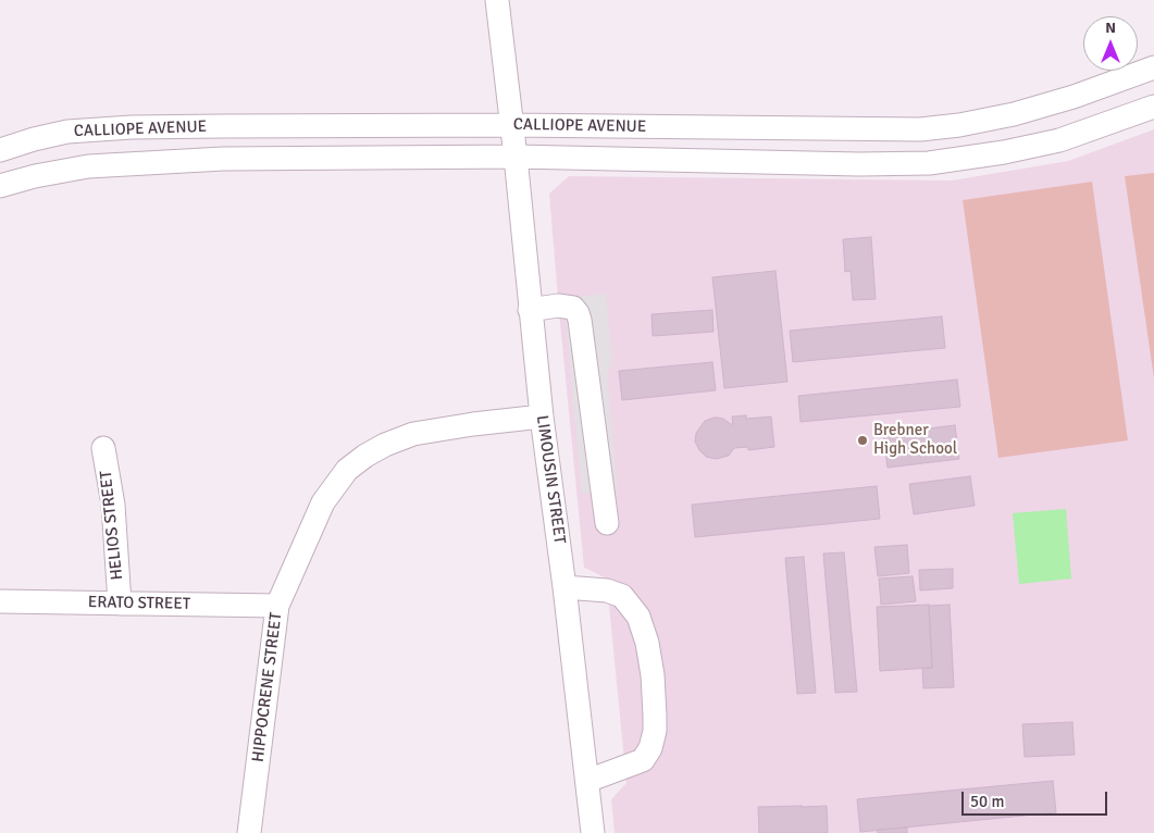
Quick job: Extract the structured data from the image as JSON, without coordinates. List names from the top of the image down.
{
  "streets": {
    "street": [
      "CALLIOPE AVENUE",
      "LIMOUSIN STREET",
      "HELIOS STREET",
      "ERATO STREET",
      "HIPPOCRENE STREET"
    ]
  },
  "crossings": [
    ["CALLIOPE AVENUE", "LIMOUSIN STREET"],
    ["LIMOUSIN STREET", "HIPPOCRENE STREET"],
    ["HELIOS STREET", "ERATO STREET"],
    ["ERATO STREET", "HIPPOCRENE STREET"]
  ],
  "places": ["Brebner High School"],
  "scale_bar": "50 m",
  "north": "top"
}
